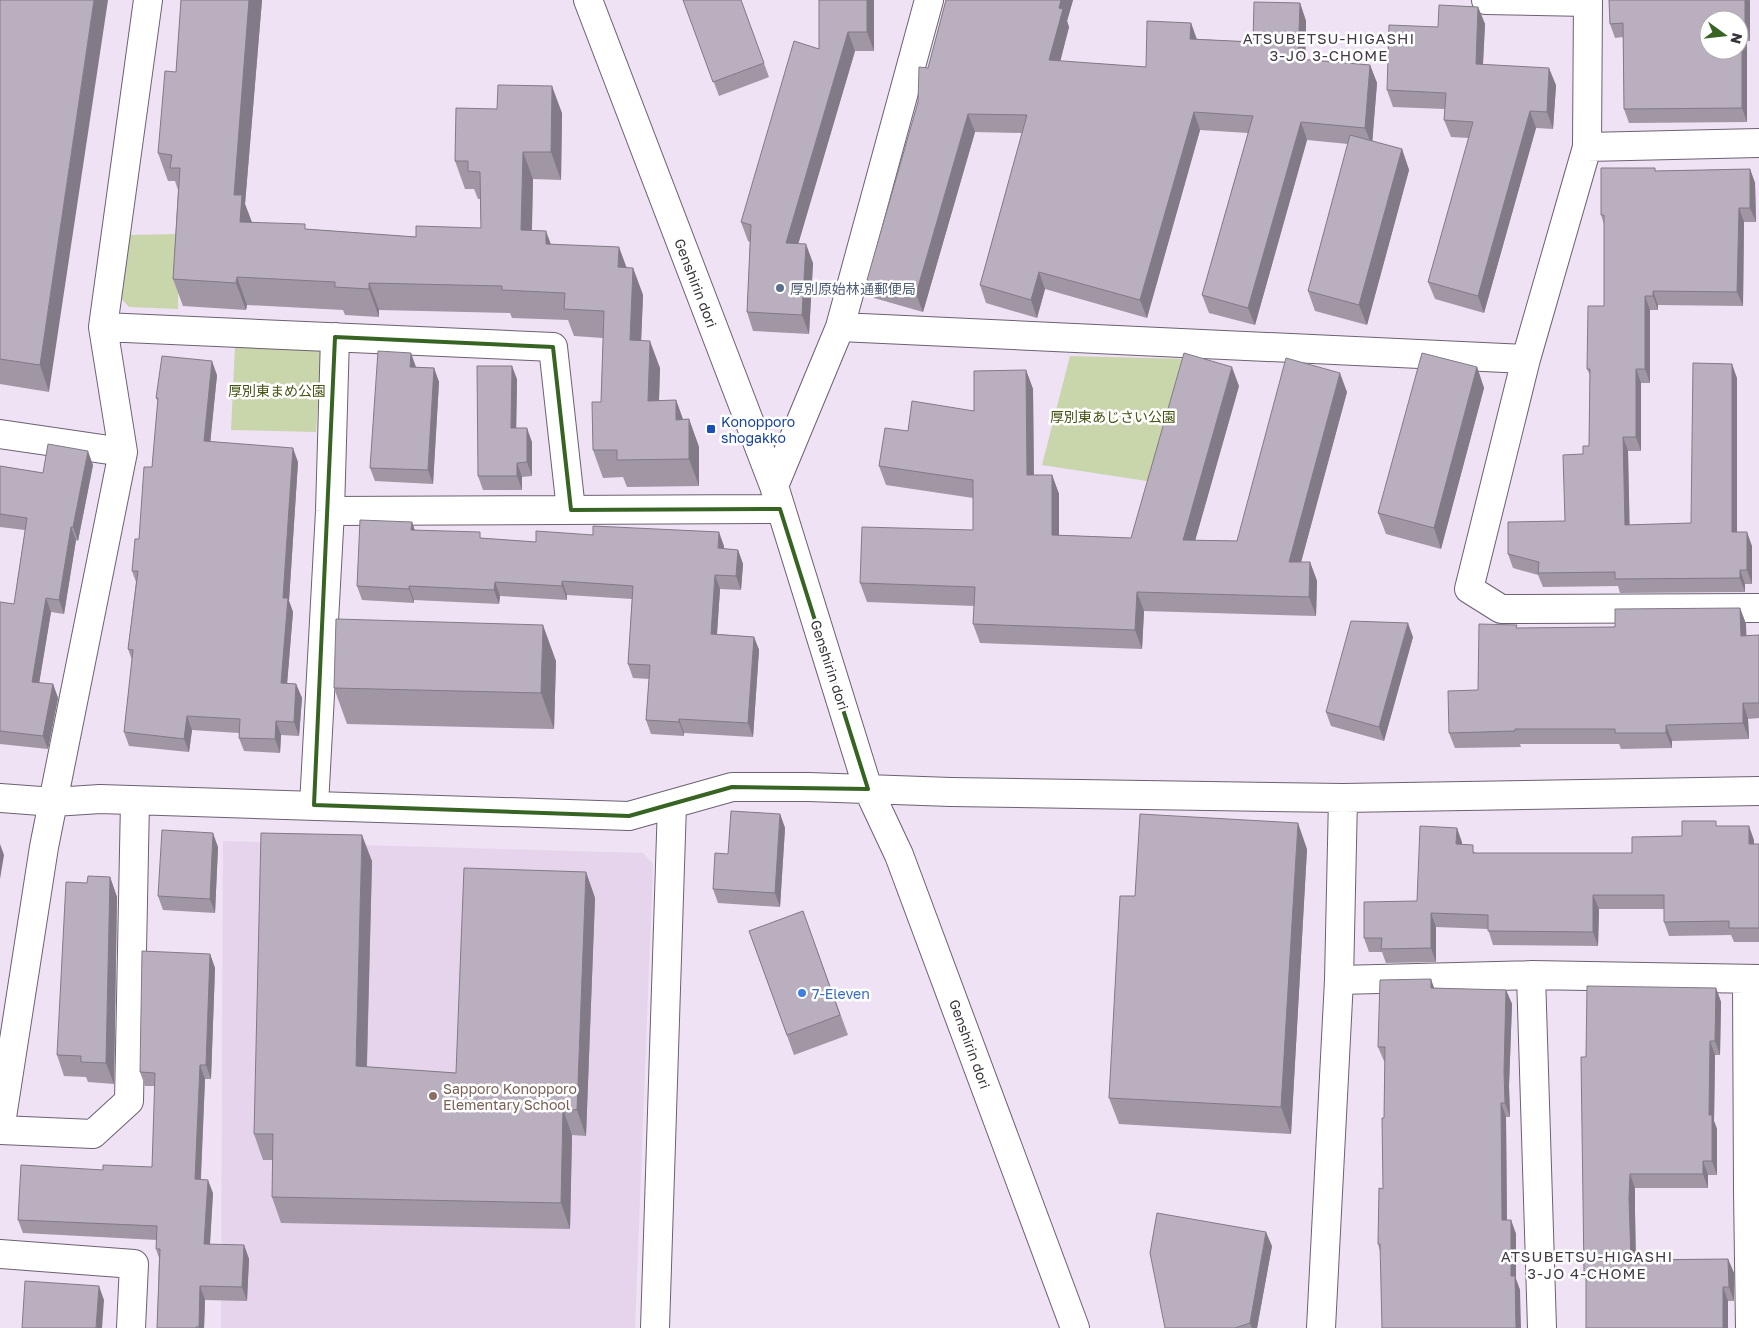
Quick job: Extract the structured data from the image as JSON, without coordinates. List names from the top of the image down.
{
  "streets": {
    "street": ["Genshirin dori"]
  },
  "districts": ["ATSUBETSU-HIGASHI 3-JO 3-CHOME", "ATSUBETSU-HIGASHI 3-JO 4-CHOME"],
  "parks": ["厚別東まめ公園", "厚別東あじさい公園"],
  "places": {
    "other": ["厚別原始林通郵便局", "7-Eleven", "Sapporo Konopporo Elementary School"],
    "transit": ["Konopporo shogakko"]
  },
  "north": "right"
}
